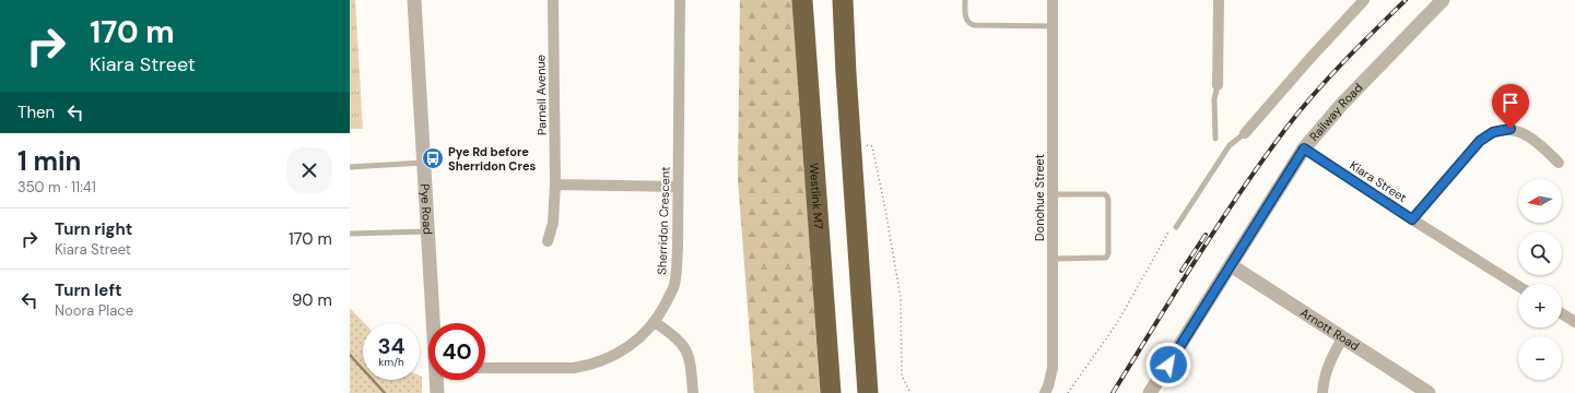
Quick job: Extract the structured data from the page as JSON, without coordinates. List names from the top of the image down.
{
  "streets": {
    "highway": ["Westlink M7"],
    "street": [
      "Parnell Avenue",
      "Railway Road",
      "Kiara Street",
      "Donohue Street",
      "Pye Road",
      "Sherridon Crescent",
      "Arnott Road"
    ]
  },
  "crossings": [
    ["Railway Road", "Kiara Street"],
    ["Railway Road", "Arnott Road"]
  ],
  "places": {
    "bus stop": ["Pye Rd before Sherridon Cres"]
  },
  "north": "left",
  "page": {
    "turn": ["170 m", "Kiara Street"],
    "then": "Then",
    "heading": ["1 min", "350 m · 11:41"],
    "map_buttons": ["+", "−"],
    "list": [
      {
        "name": "Turn right",
        "note": "Kiara Street",
        "value": "170 m"
      },
      {
        "name": "Turn left",
        "note": "Noora Place",
        "value": "90 m"
      }
    ],
    "speed": "34 km/h",
    "limit": "40"
  }
}
